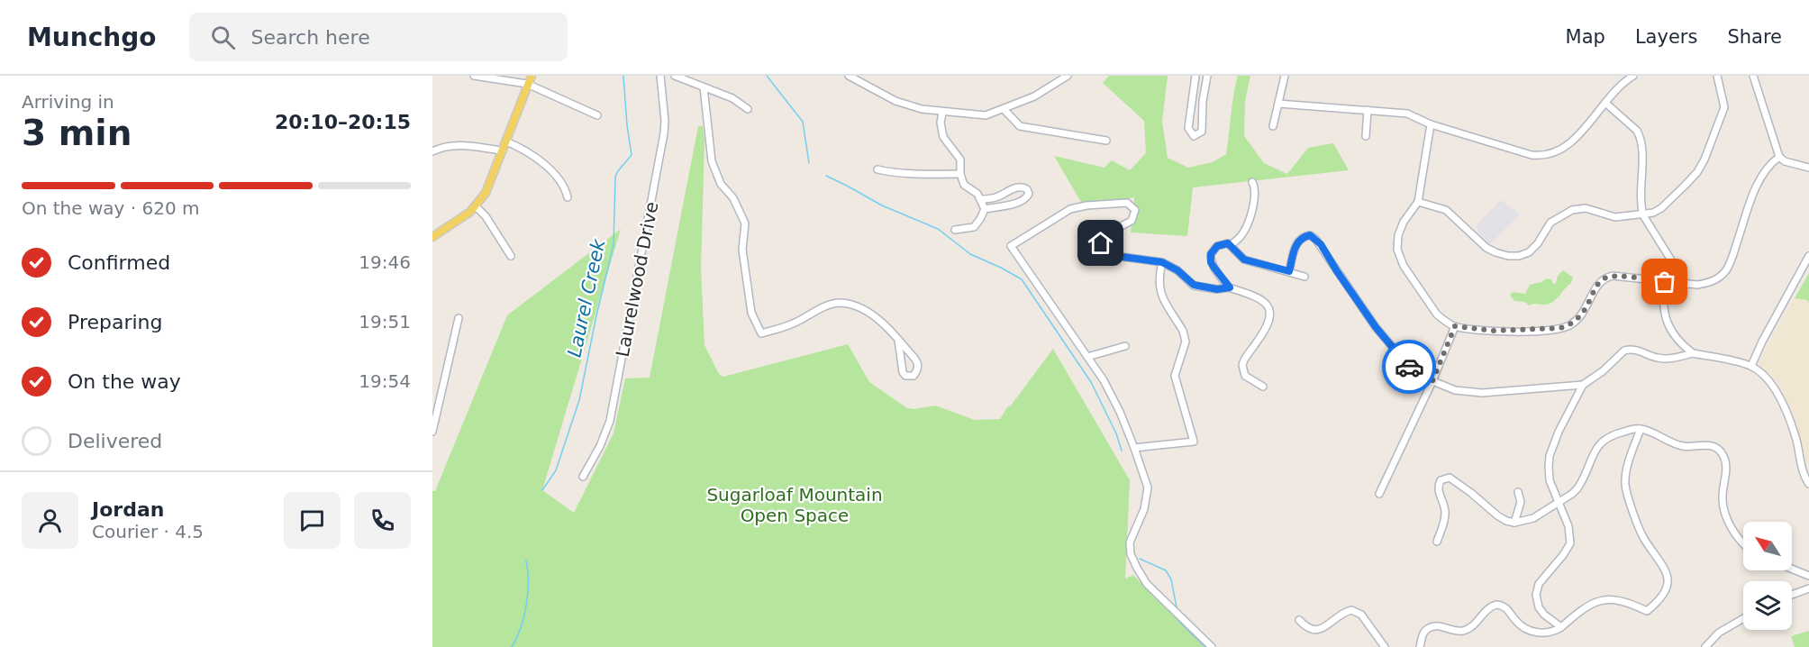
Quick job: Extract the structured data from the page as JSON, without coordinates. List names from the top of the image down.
{
  "streets": {
    "street": ["Laurelwood Drive"]
  },
  "water": ["Laurel Creek"],
  "parks": ["Sugarloaf Mountain Open Space"],
  "north": "top left",
  "page": {
    "header": "Munchgo",
    "search": "Search here",
    "nav": ["Map", "Layers", "Share"],
    "heading": ["3 min", "Arriving in", "20:10–20:15"],
    "panel": ["Jordan", "Courier · 4.5"],
    "bar": "On the way · 620 m",
    "list": [
      ["Confirmed", "19:46"],
      ["Preparing", "19:51"],
      ["On the way", "19:54"],
      "Delivered"
    ]
  }
}
